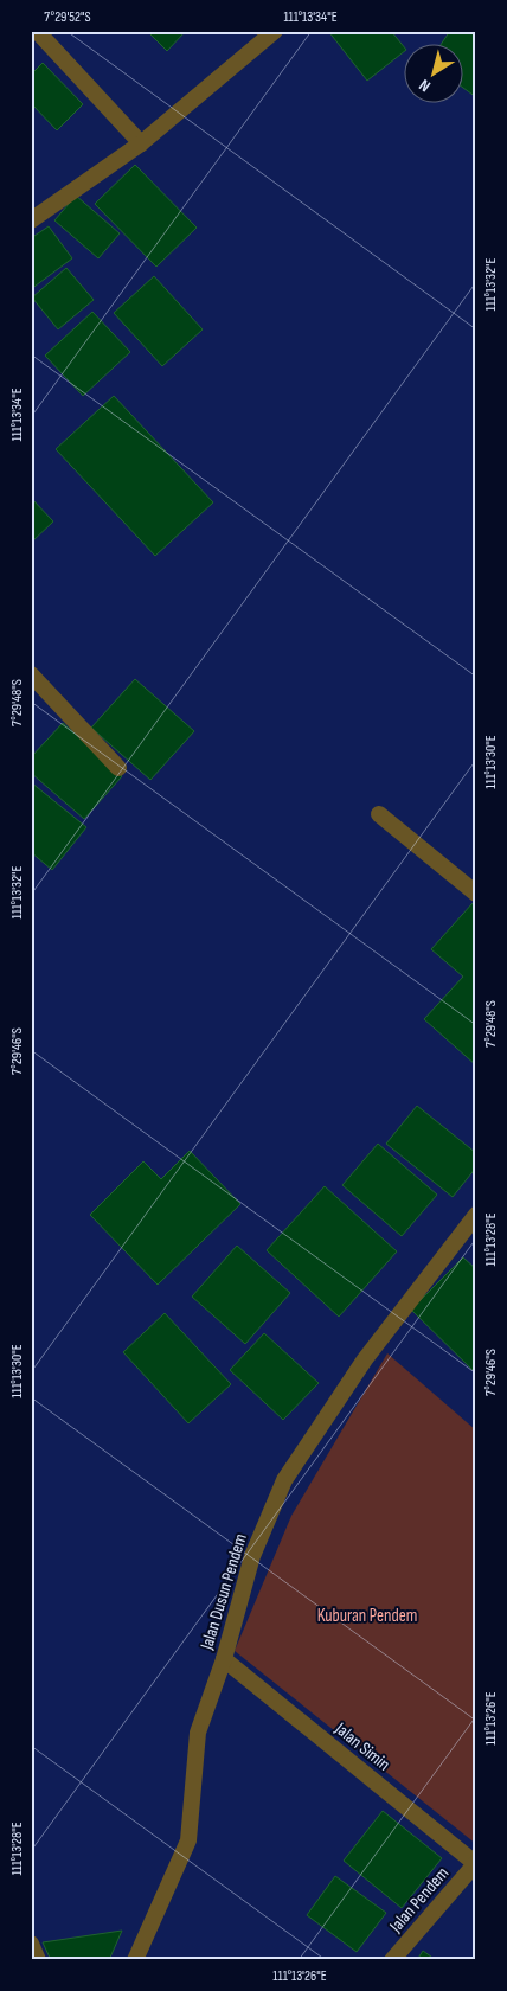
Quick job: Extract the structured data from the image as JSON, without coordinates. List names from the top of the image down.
{
  "streets": {
    "street": ["Jalan Dusun Pendem", "Jalan Simin", "Jalan Pendem"]
  },
  "crossings": [
    ["Jalan Dusun Pendem", "Jalan Simin"],
    ["Jalan Simin", "Jalan Pendem"]
  ],
  "parks": ["Kuburan Pendem"],
  "north": "bottom left",
  "coordinates": [
    "7°29'52\"S",
    "111°13'34\"E",
    "111°13'32\"E",
    "7°29'48\"S",
    "111°13'30\"E",
    "7°29'46\"S",
    "111°13'28\"E",
    "111°13'26\"E"
  ]
}
